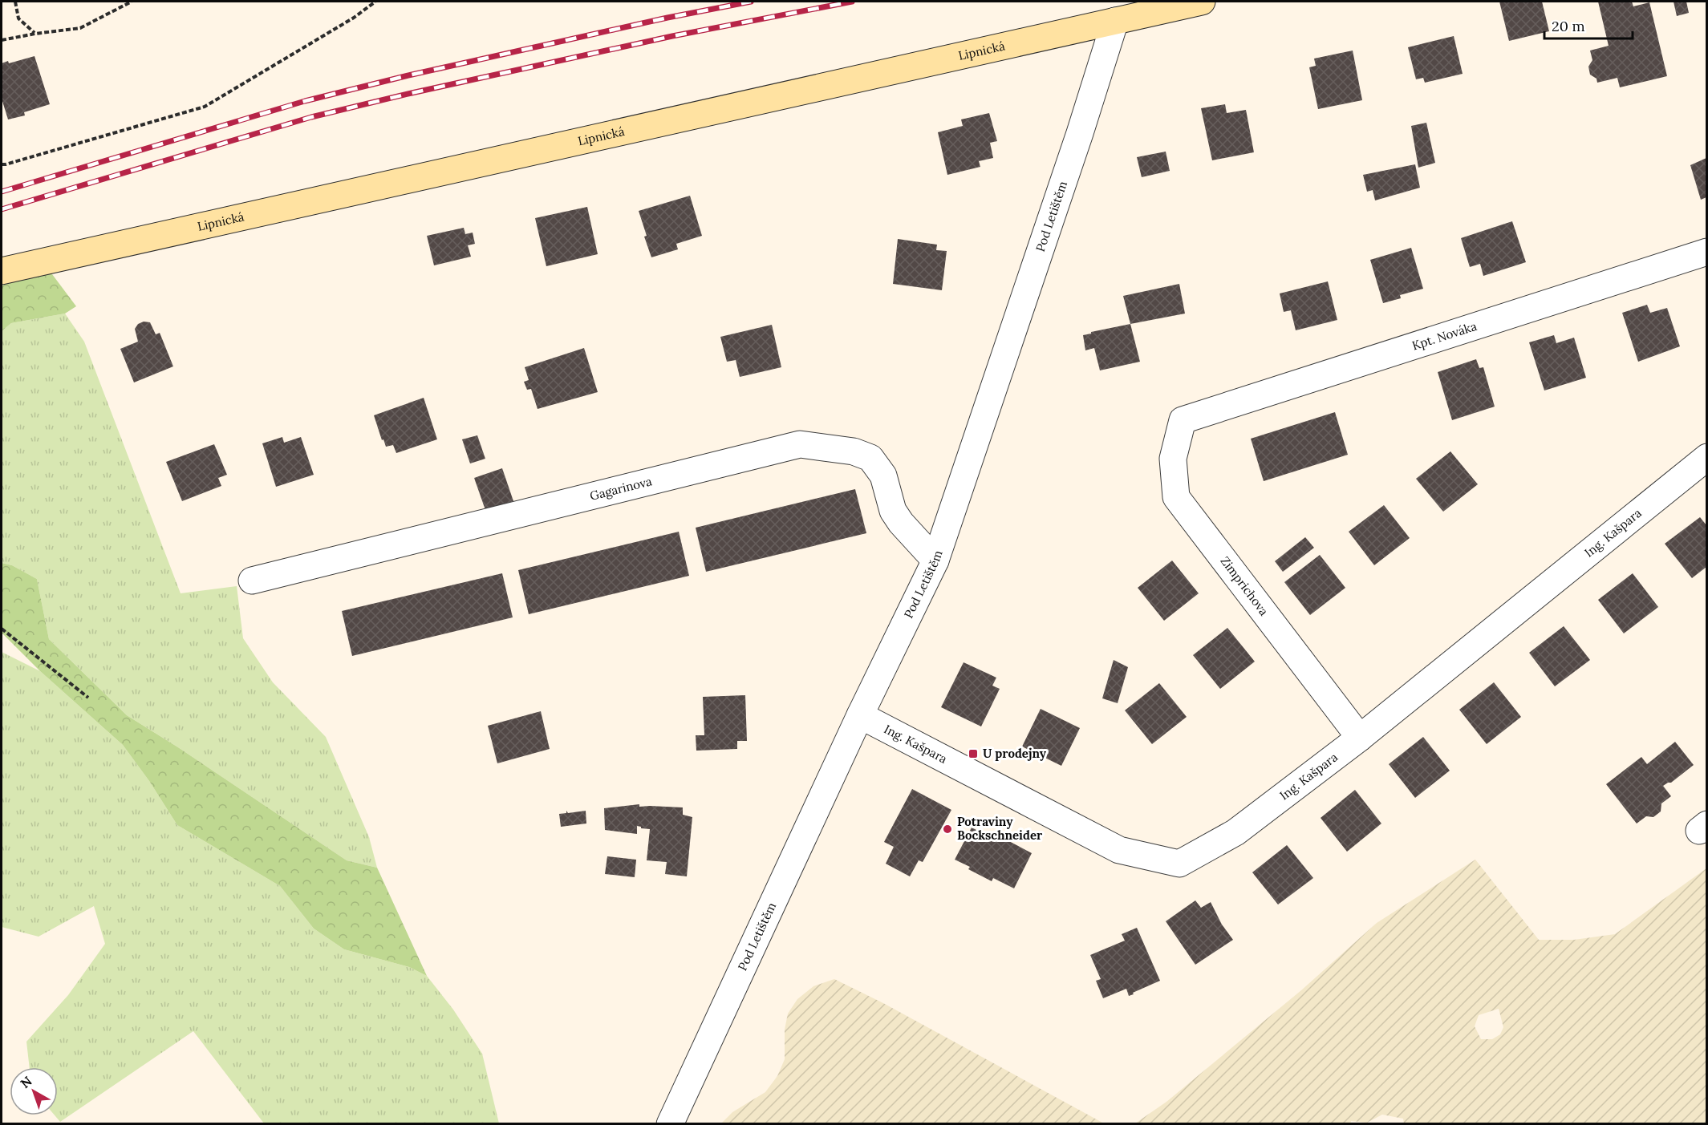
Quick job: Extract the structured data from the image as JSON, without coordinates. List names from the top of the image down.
{
  "streets": {
    "street": [
      "Lipnická",
      "Pod Letištěm",
      "Kpt. Nováka",
      "Gagarinova",
      "Ing. Kašpara",
      "Zimprichova"
    ]
  },
  "crossings": [
    ["Lipnická", "Pod Letištěm"],
    ["Pod Letištěm", "Gagarinova"],
    ["Pod Letištěm", "Ing. Kašpara"],
    ["Kpt. Nováka", "Zimprichova"],
    ["Ing. Kašpara", "Zimprichova"]
  ],
  "places": {
    "transit": ["U prodejny"],
    "other": ["Potraviny Bockschneider"]
  },
  "scale_bar": "20 m",
  "north": "top left"
}
